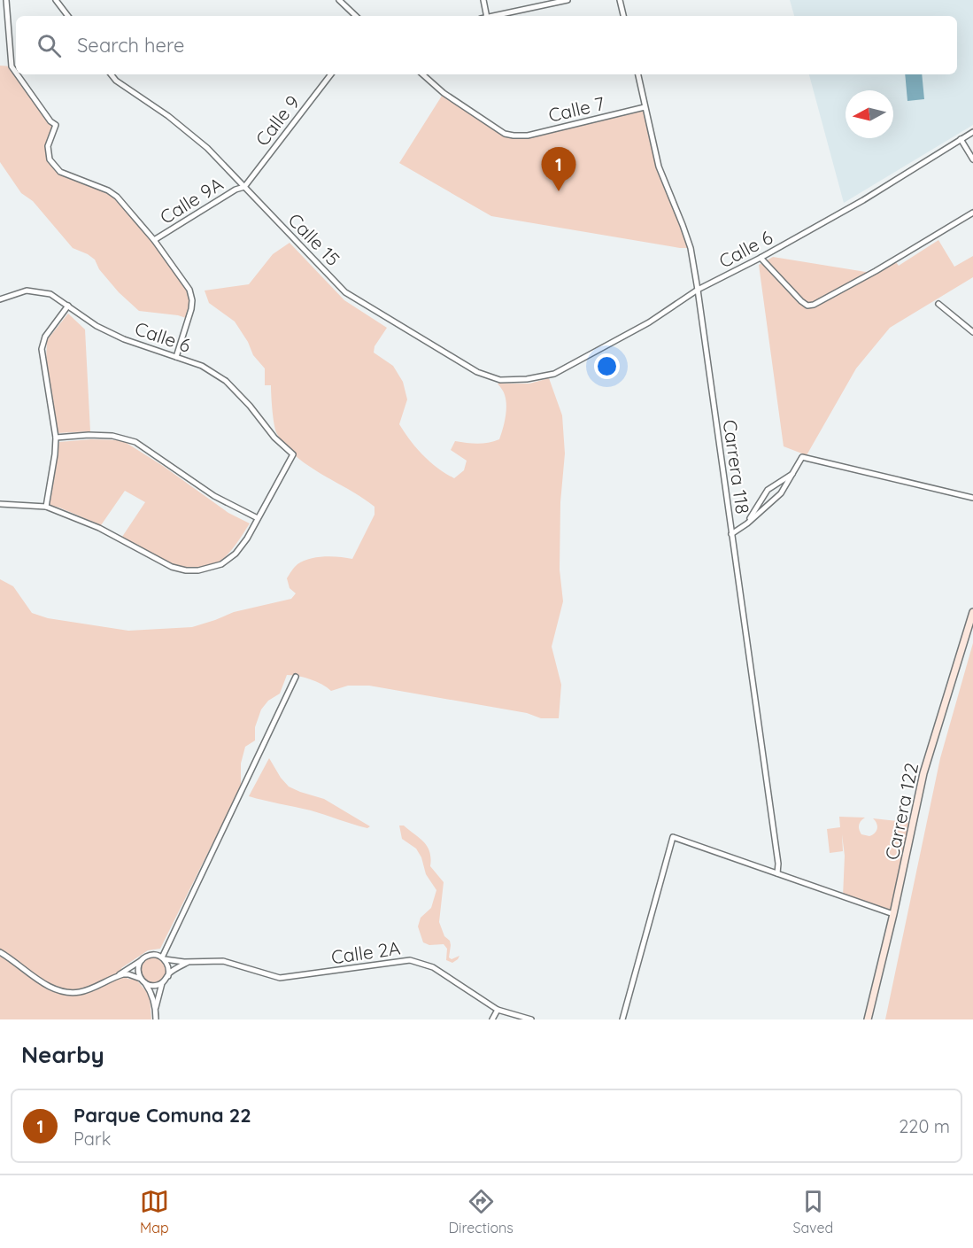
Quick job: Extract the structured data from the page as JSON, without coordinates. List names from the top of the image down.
{
  "streets": {
    "street": [
      "Calle 7",
      "Calle 9",
      "Calle 9A",
      "Calle 15",
      "Calle 6",
      "Carrera 118",
      "Carrera 122",
      "Calle 2A"
    ]
  },
  "crossings": [
    ["Calle 7", "Carrera 118"],
    ["Calle 9", "Calle 9A"],
    ["Calle 9", "Calle 15"],
    ["Calle 9A", "Calle 15"],
    ["Calle 15", "Calle 6"],
    ["Calle 6", "Carrera 118"]
  ],
  "north": "left",
  "page": {
    "search": "Search here",
    "pins": "1",
    "heading": "Nearby",
    "list": [
      {
        "mark": "1",
        "name": "Parque Comuna 22",
        "note": "Park",
        "value": "220 m"
      }
    ],
    "nav": ["Map", "Directions", "Saved"]
  }
}
